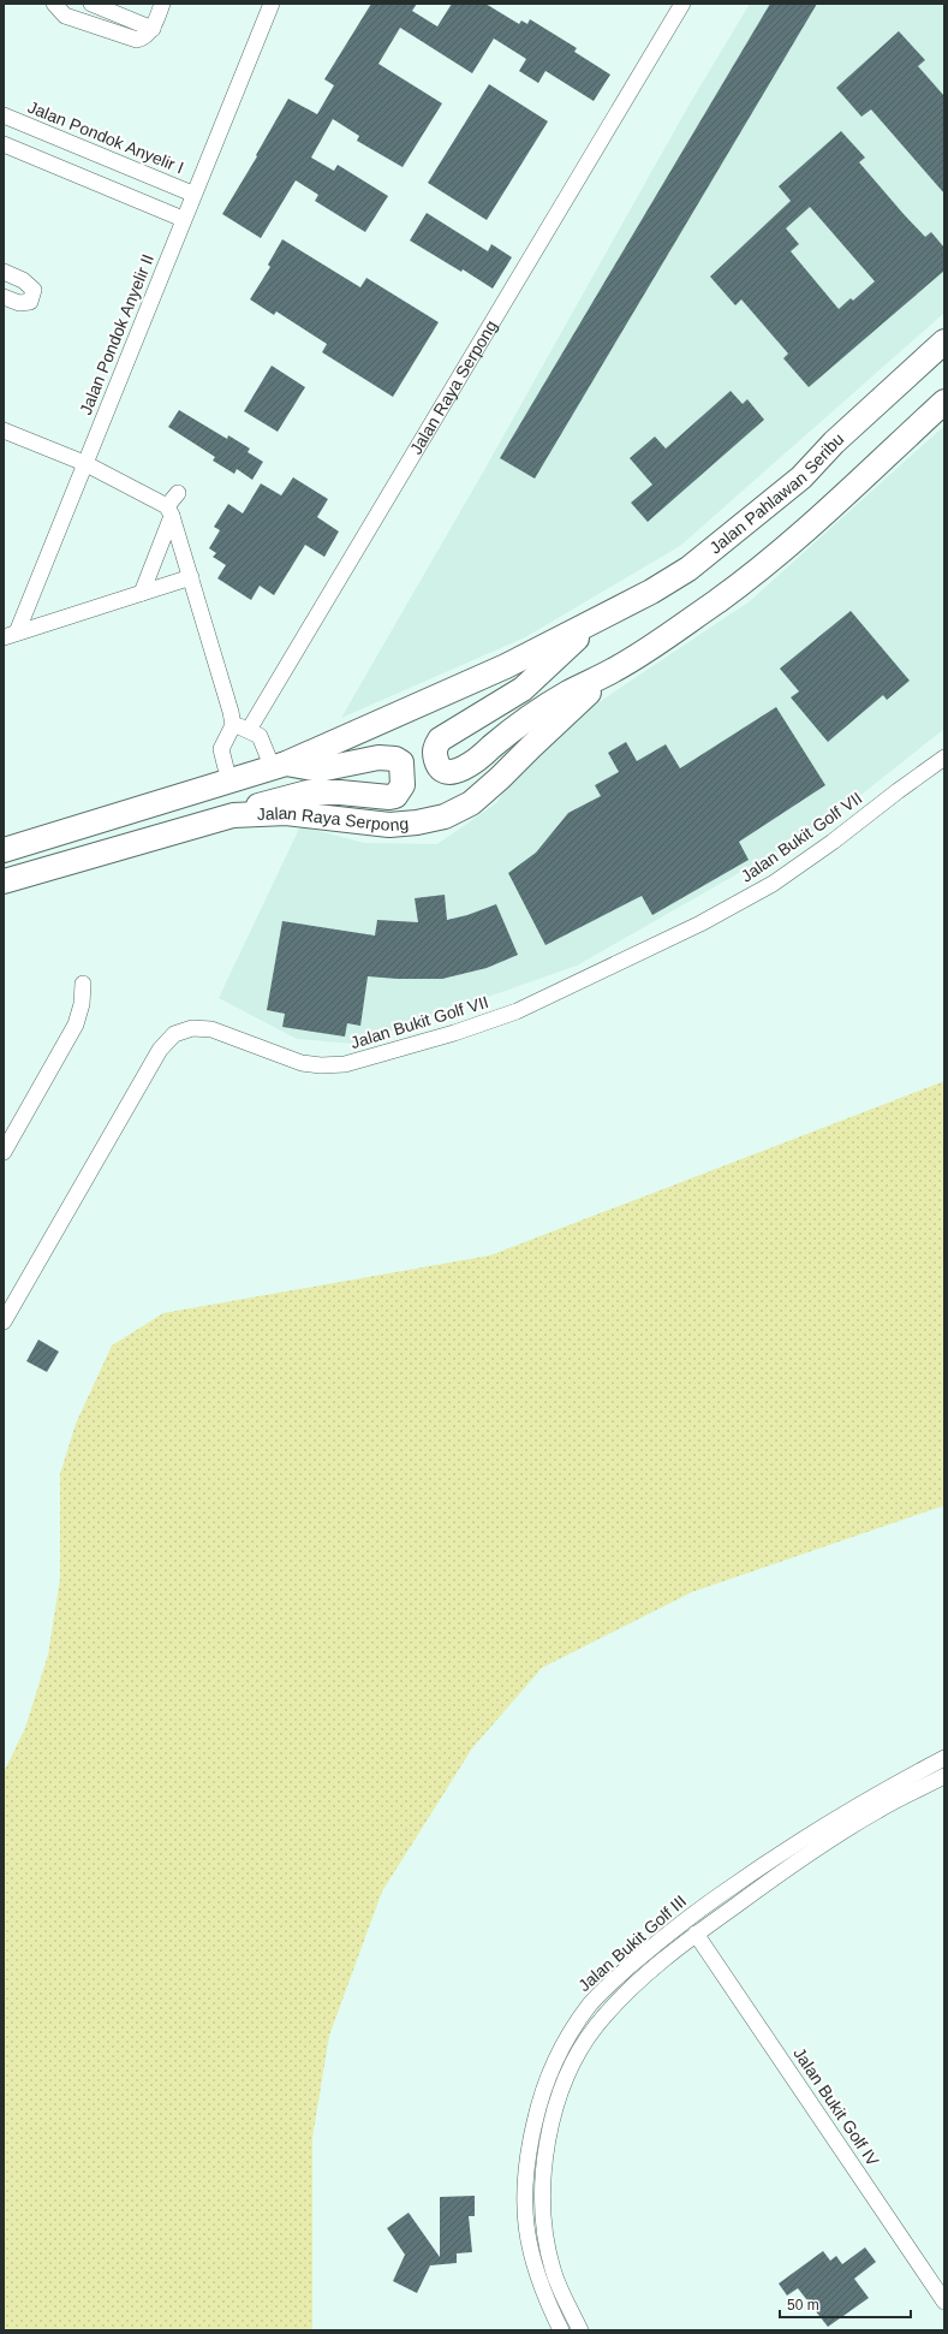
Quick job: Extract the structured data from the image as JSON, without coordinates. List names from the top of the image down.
{
  "streets": {
    "main road": ["Jalan Raya Serpong", "Jalan Pahlawan Seribu"],
    "street": [
      "Jalan Pondok Anyelir I",
      "Jalan Pondok Anyelir II",
      "Jalan Bukit Golf VII",
      "Jalan Bukit Golf III",
      "Jalan Bukit Golf IV"
    ]
  },
  "crossings": [
    ["Jalan Pondok Anyelir I", "Jalan Pondok Anyelir II"],
    ["Jalan Bukit Golf III", "Jalan Bukit Golf IV"]
  ],
  "scale_bar": "50 m"
}
